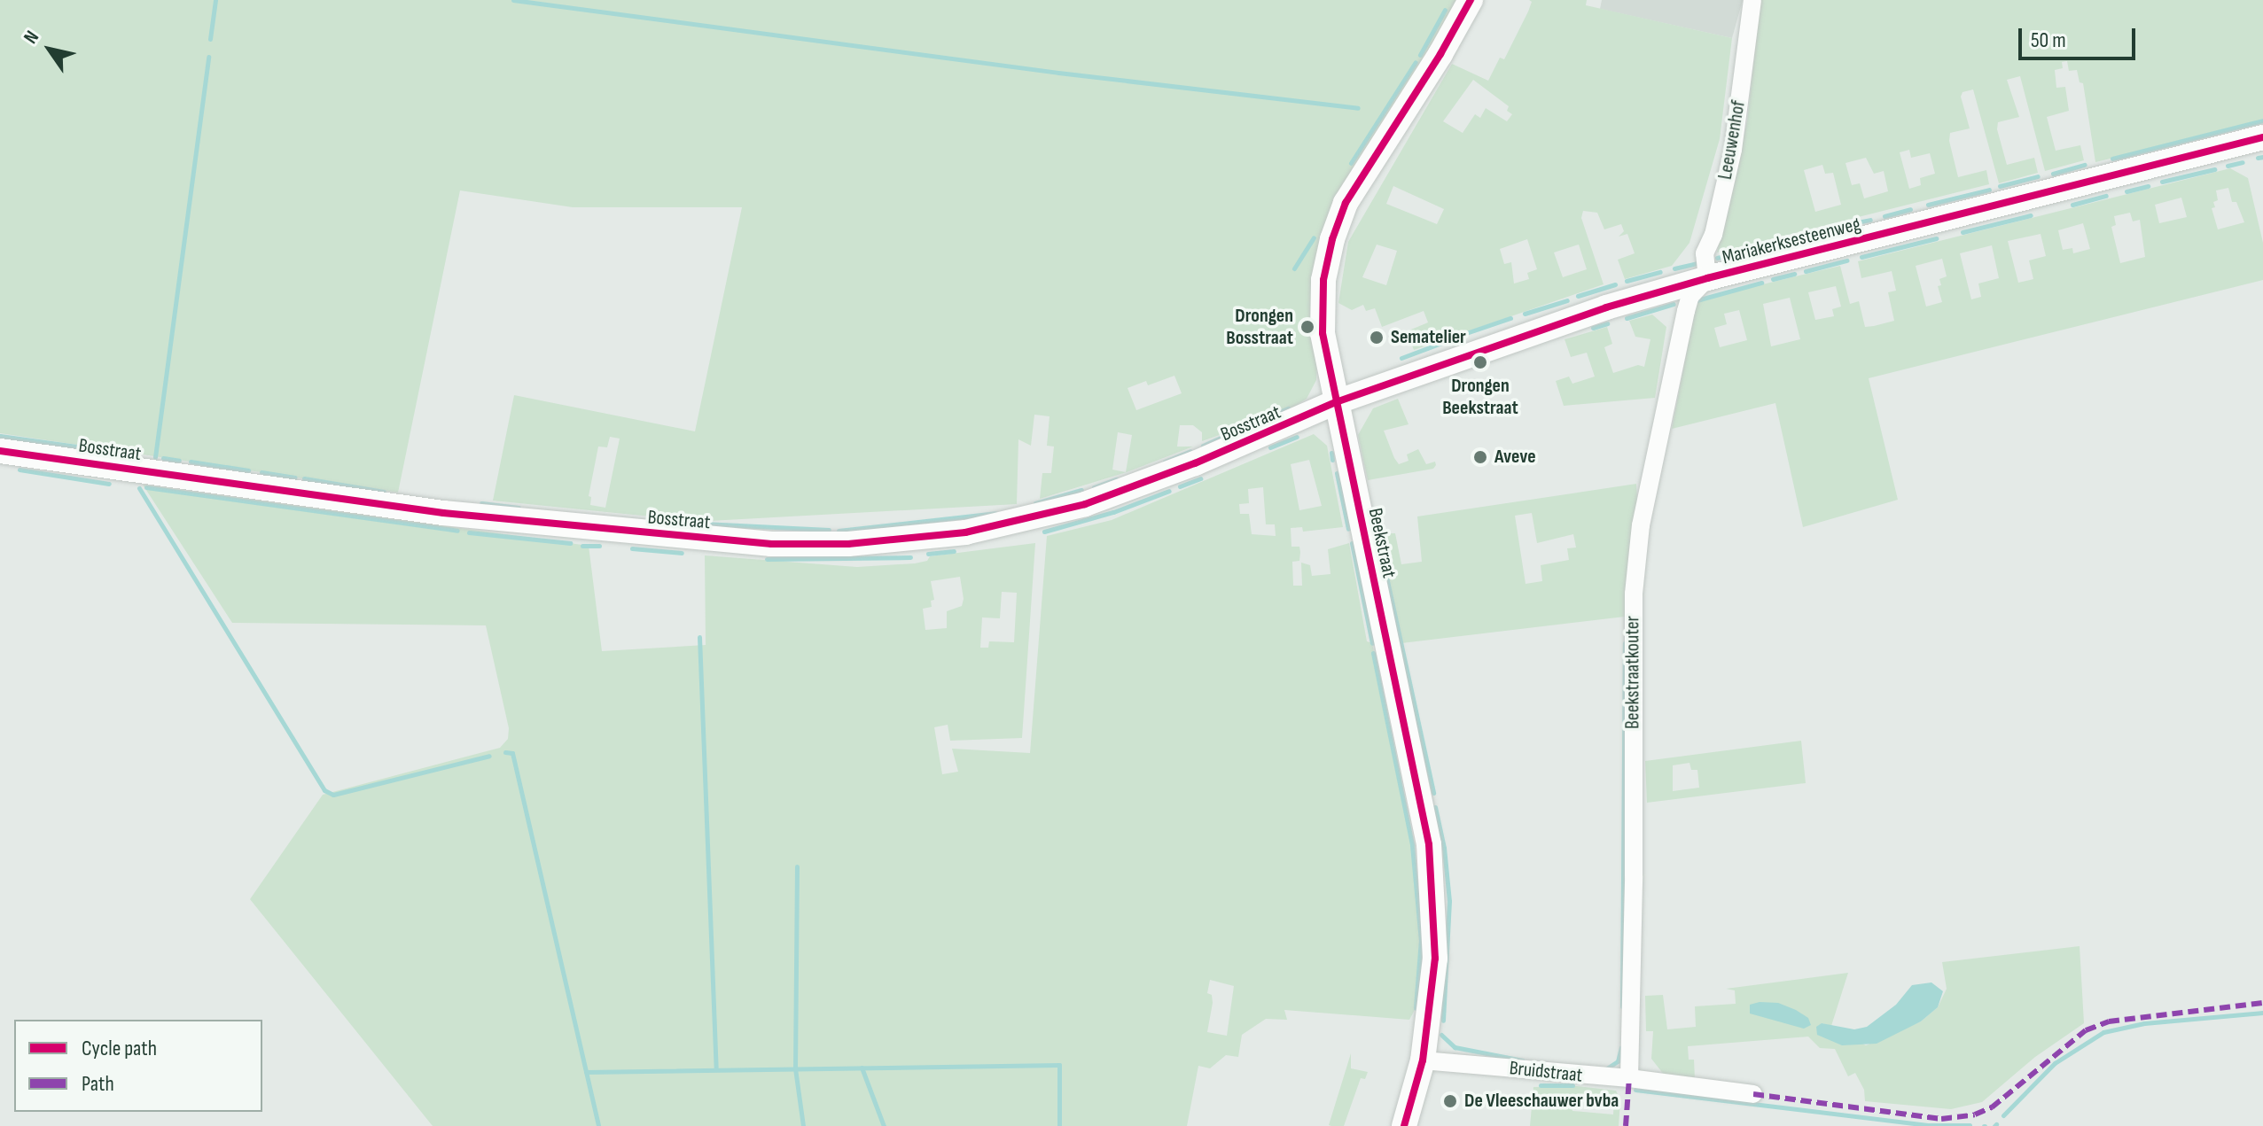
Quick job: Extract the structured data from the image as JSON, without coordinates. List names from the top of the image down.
{
  "streets": {
    "street": [
      "Leeuwenhof",
      "Mariakerksesteenweg",
      "Bosstraat",
      "Beekstraat",
      "Beekstraatkouter",
      "Bruidstraat"
    ]
  },
  "crossings": [
    ["Leeuwenhof", "Mariakerksesteenweg"],
    ["Leeuwenhof", "Beekstraatkouter"],
    ["Mariakerksesteenweg", "Bosstraat"],
    ["Mariakerksesteenweg", "Beekstraat"],
    ["Mariakerksesteenweg", "Beekstraatkouter"],
    ["Bosstraat", "Beekstraat"],
    ["Beekstraat", "Bruidstraat"],
    ["Beekstraatkouter", "Bruidstraat"]
  ],
  "places": [
    "Drongen Bosstraat",
    "Sematelier",
    "Drongen Beekstraat",
    "Aveve",
    "De Vleeschauwer bvba"
  ],
  "legend": ["Cycle path", "Path"],
  "scale_bar": "50 m",
  "north": "top left"
}
